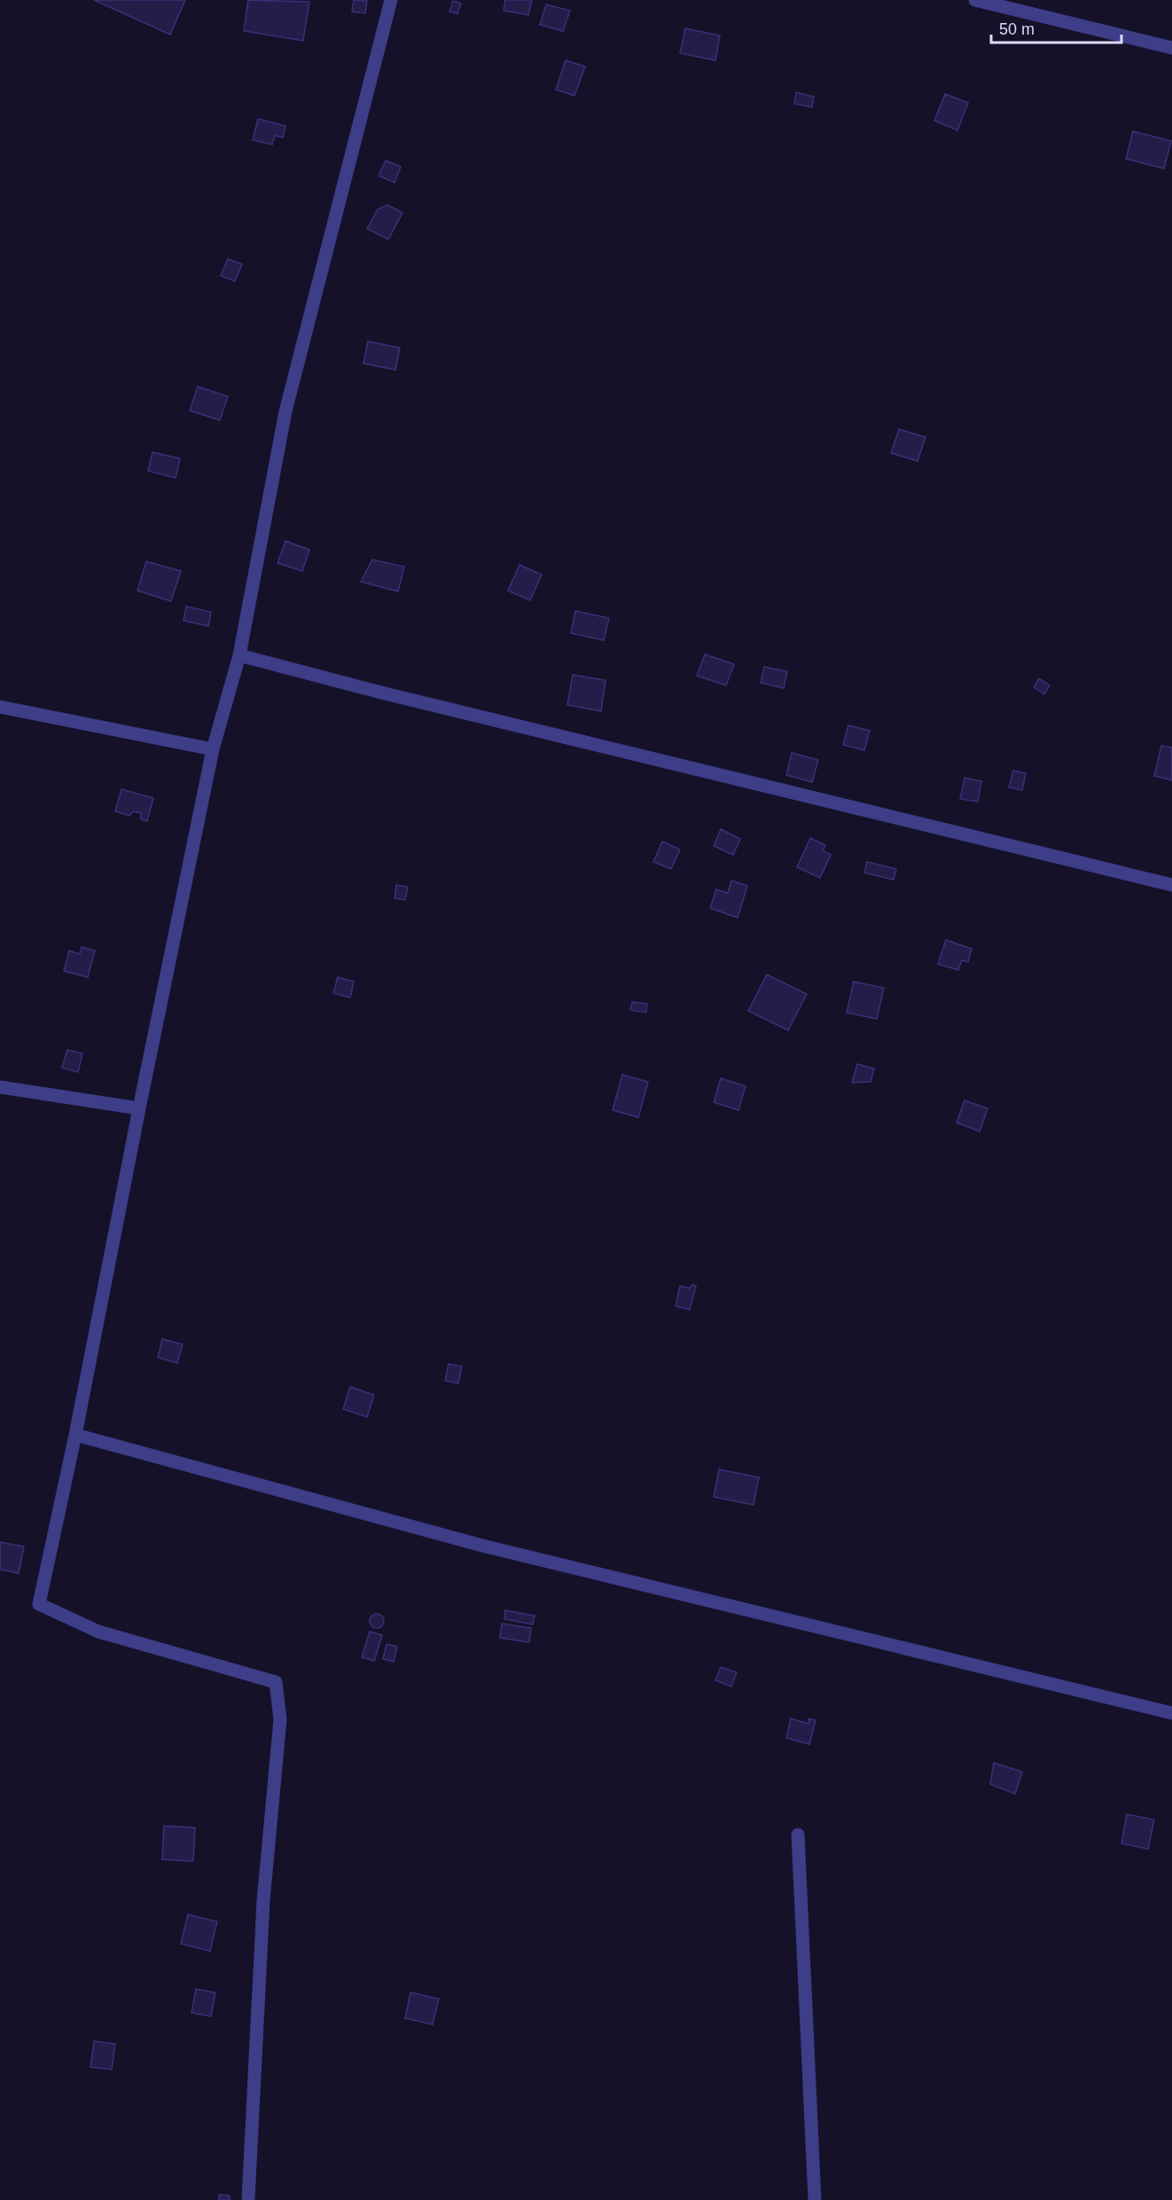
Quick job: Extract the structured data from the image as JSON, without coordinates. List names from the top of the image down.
{
  "scale_bar": "50 m"
}
